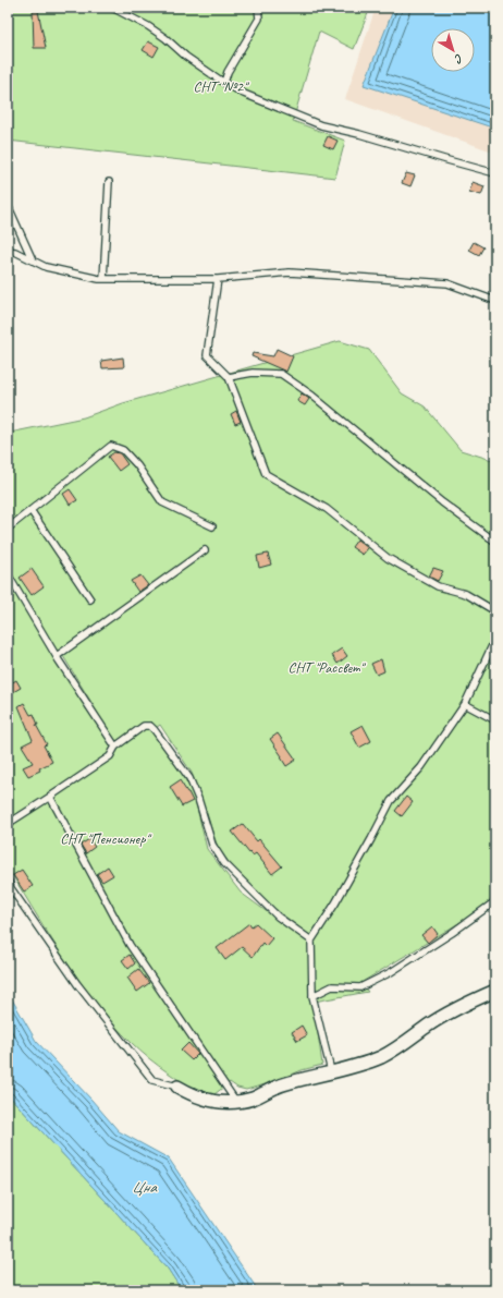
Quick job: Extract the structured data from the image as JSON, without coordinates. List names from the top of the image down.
{
  "water": ["Цна"],
  "parks": ["СНТ \"№2\"", "СНТ \"Рассвет\"", "СНТ \"Пенсионер\""],
  "north": "bottom right"
}
